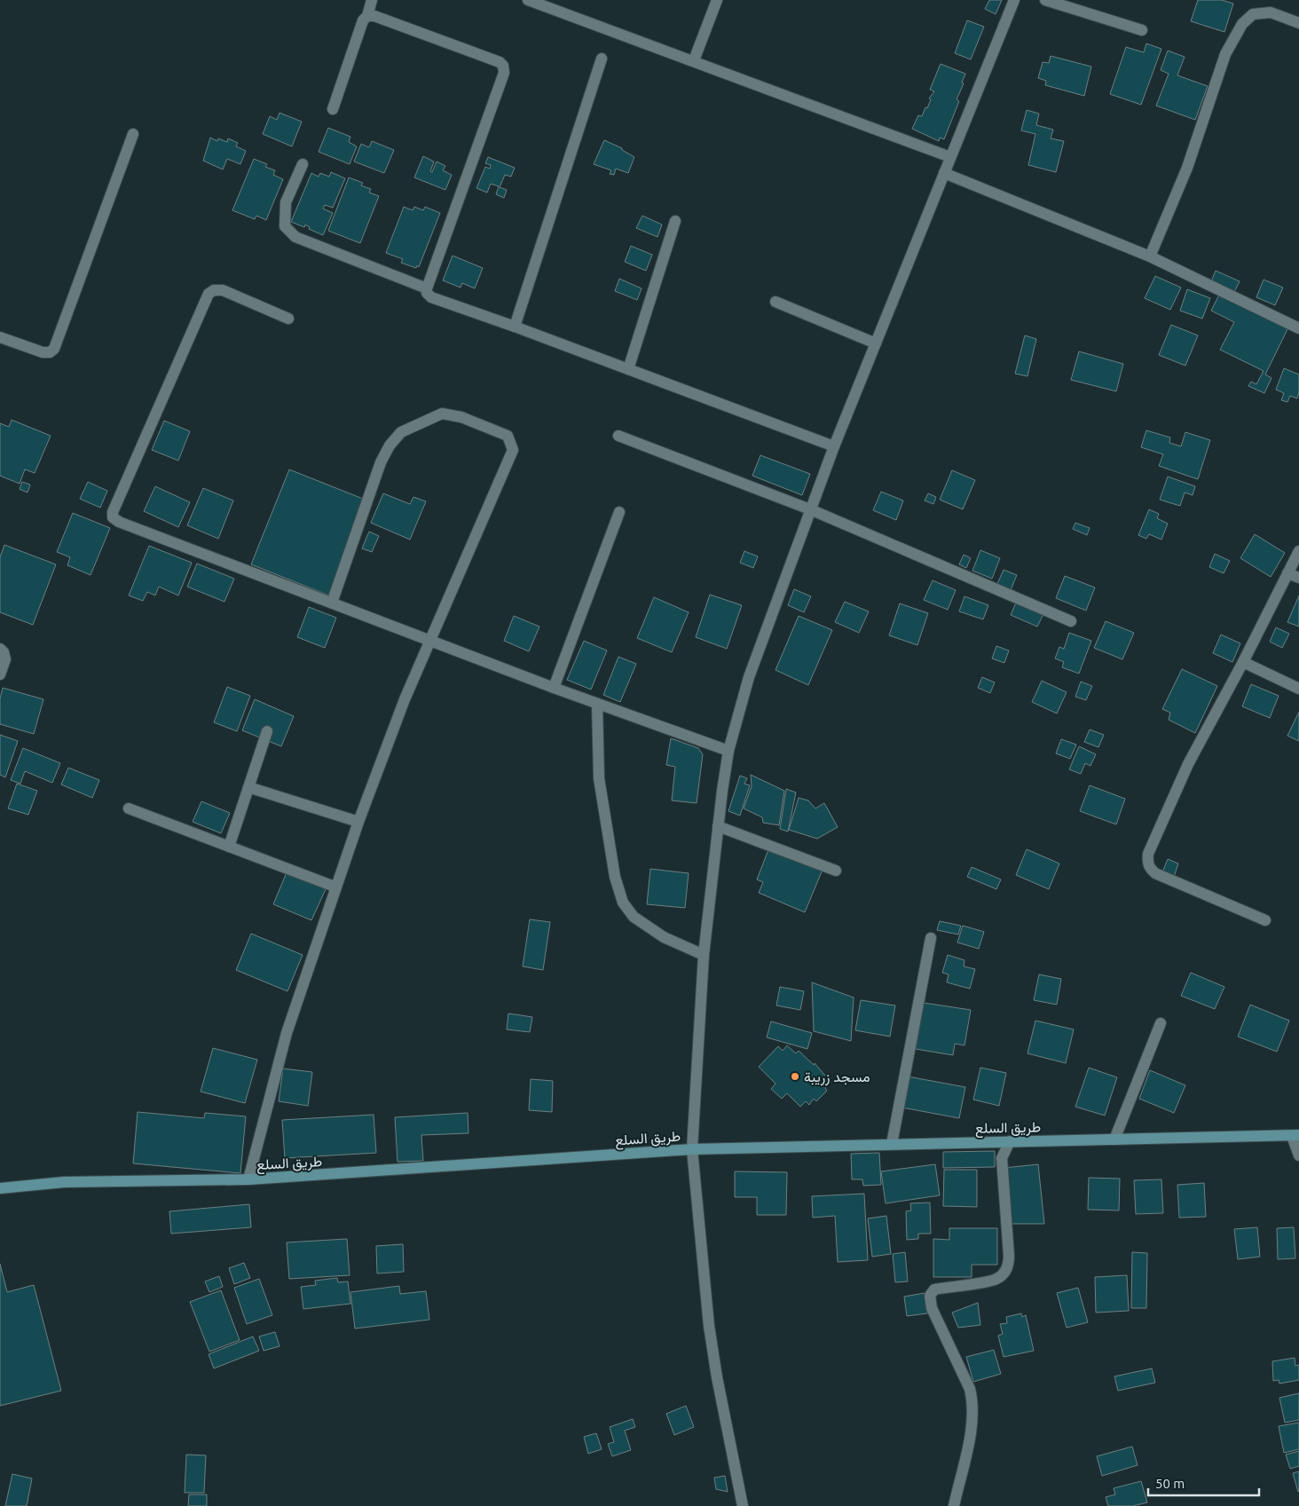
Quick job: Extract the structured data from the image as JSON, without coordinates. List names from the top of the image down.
{
  "streets": {
    "street": ["طريق السلع"]
  },
  "places": ["مسجد زريبة"],
  "scale_bar": "50 m"
}
